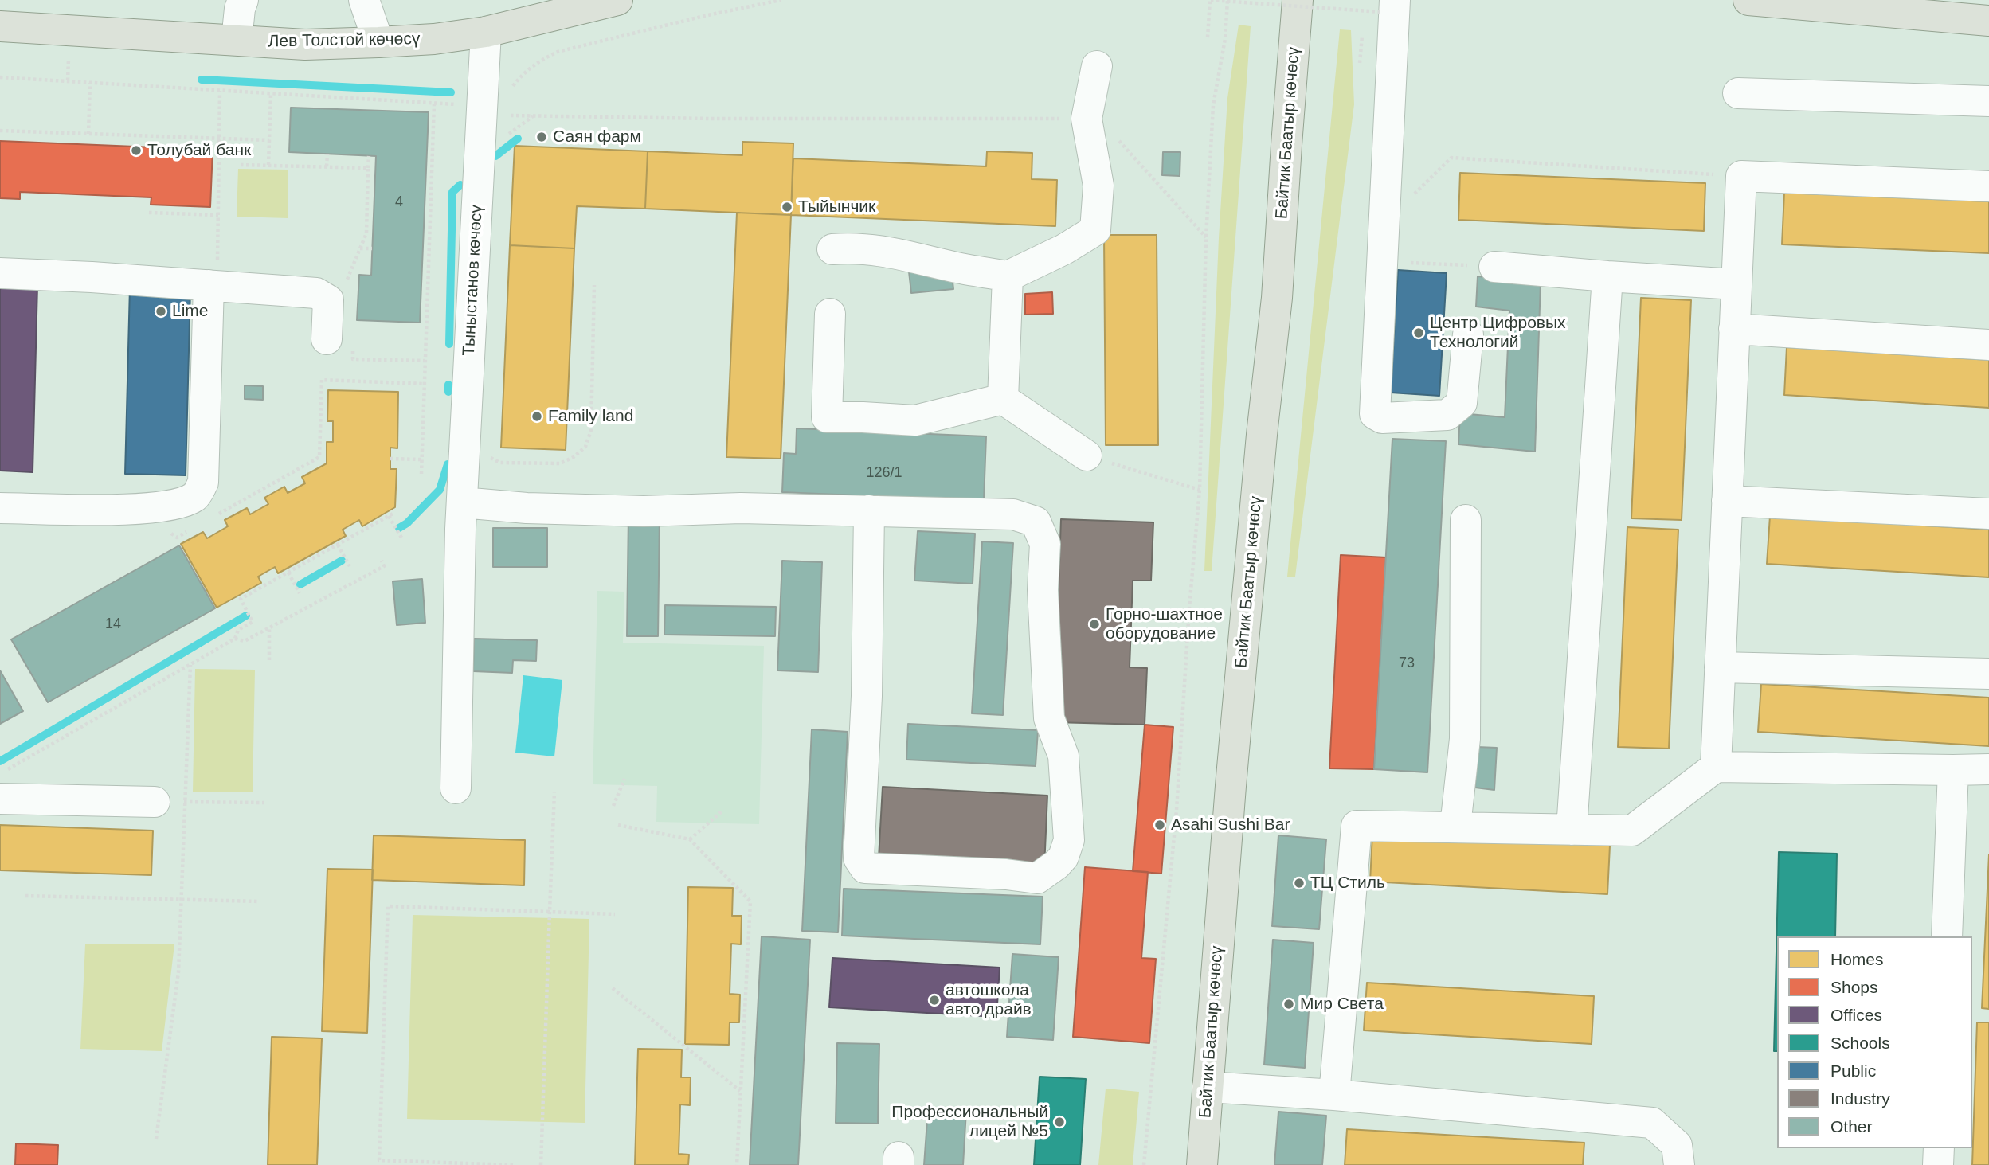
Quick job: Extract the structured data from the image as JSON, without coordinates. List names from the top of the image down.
{
  "streets": {
    "main road": ["Лев Толстой көчөсү", "Байтик Баатыр көчөсү"],
    "street": ["Тыныстанов көчөсү"]
  },
  "crossings": [
    ["Лев Толстой көчөсү", "Тыныстанов көчөсү"]
  ],
  "places": [
    "Саян фарм",
    "Толубай банк",
    "Тыйынчик",
    "Lime",
    "Центр Цифровых Технологий",
    "Family land",
    "Горно-шахтное оборудование",
    "Asahi Sushi Bar",
    "ТЦ Стиль",
    "автошкола авто драйв",
    "Мир Света",
    "Профессиональный лицей №5"
  ],
  "house_numbers": [
    "4",
    "126/1",
    "14",
    "73"
  ],
  "legend": [
    "Homes",
    "Shops",
    "Offices",
    "Schools",
    "Public",
    "Industry",
    "Other"
  ]
}
